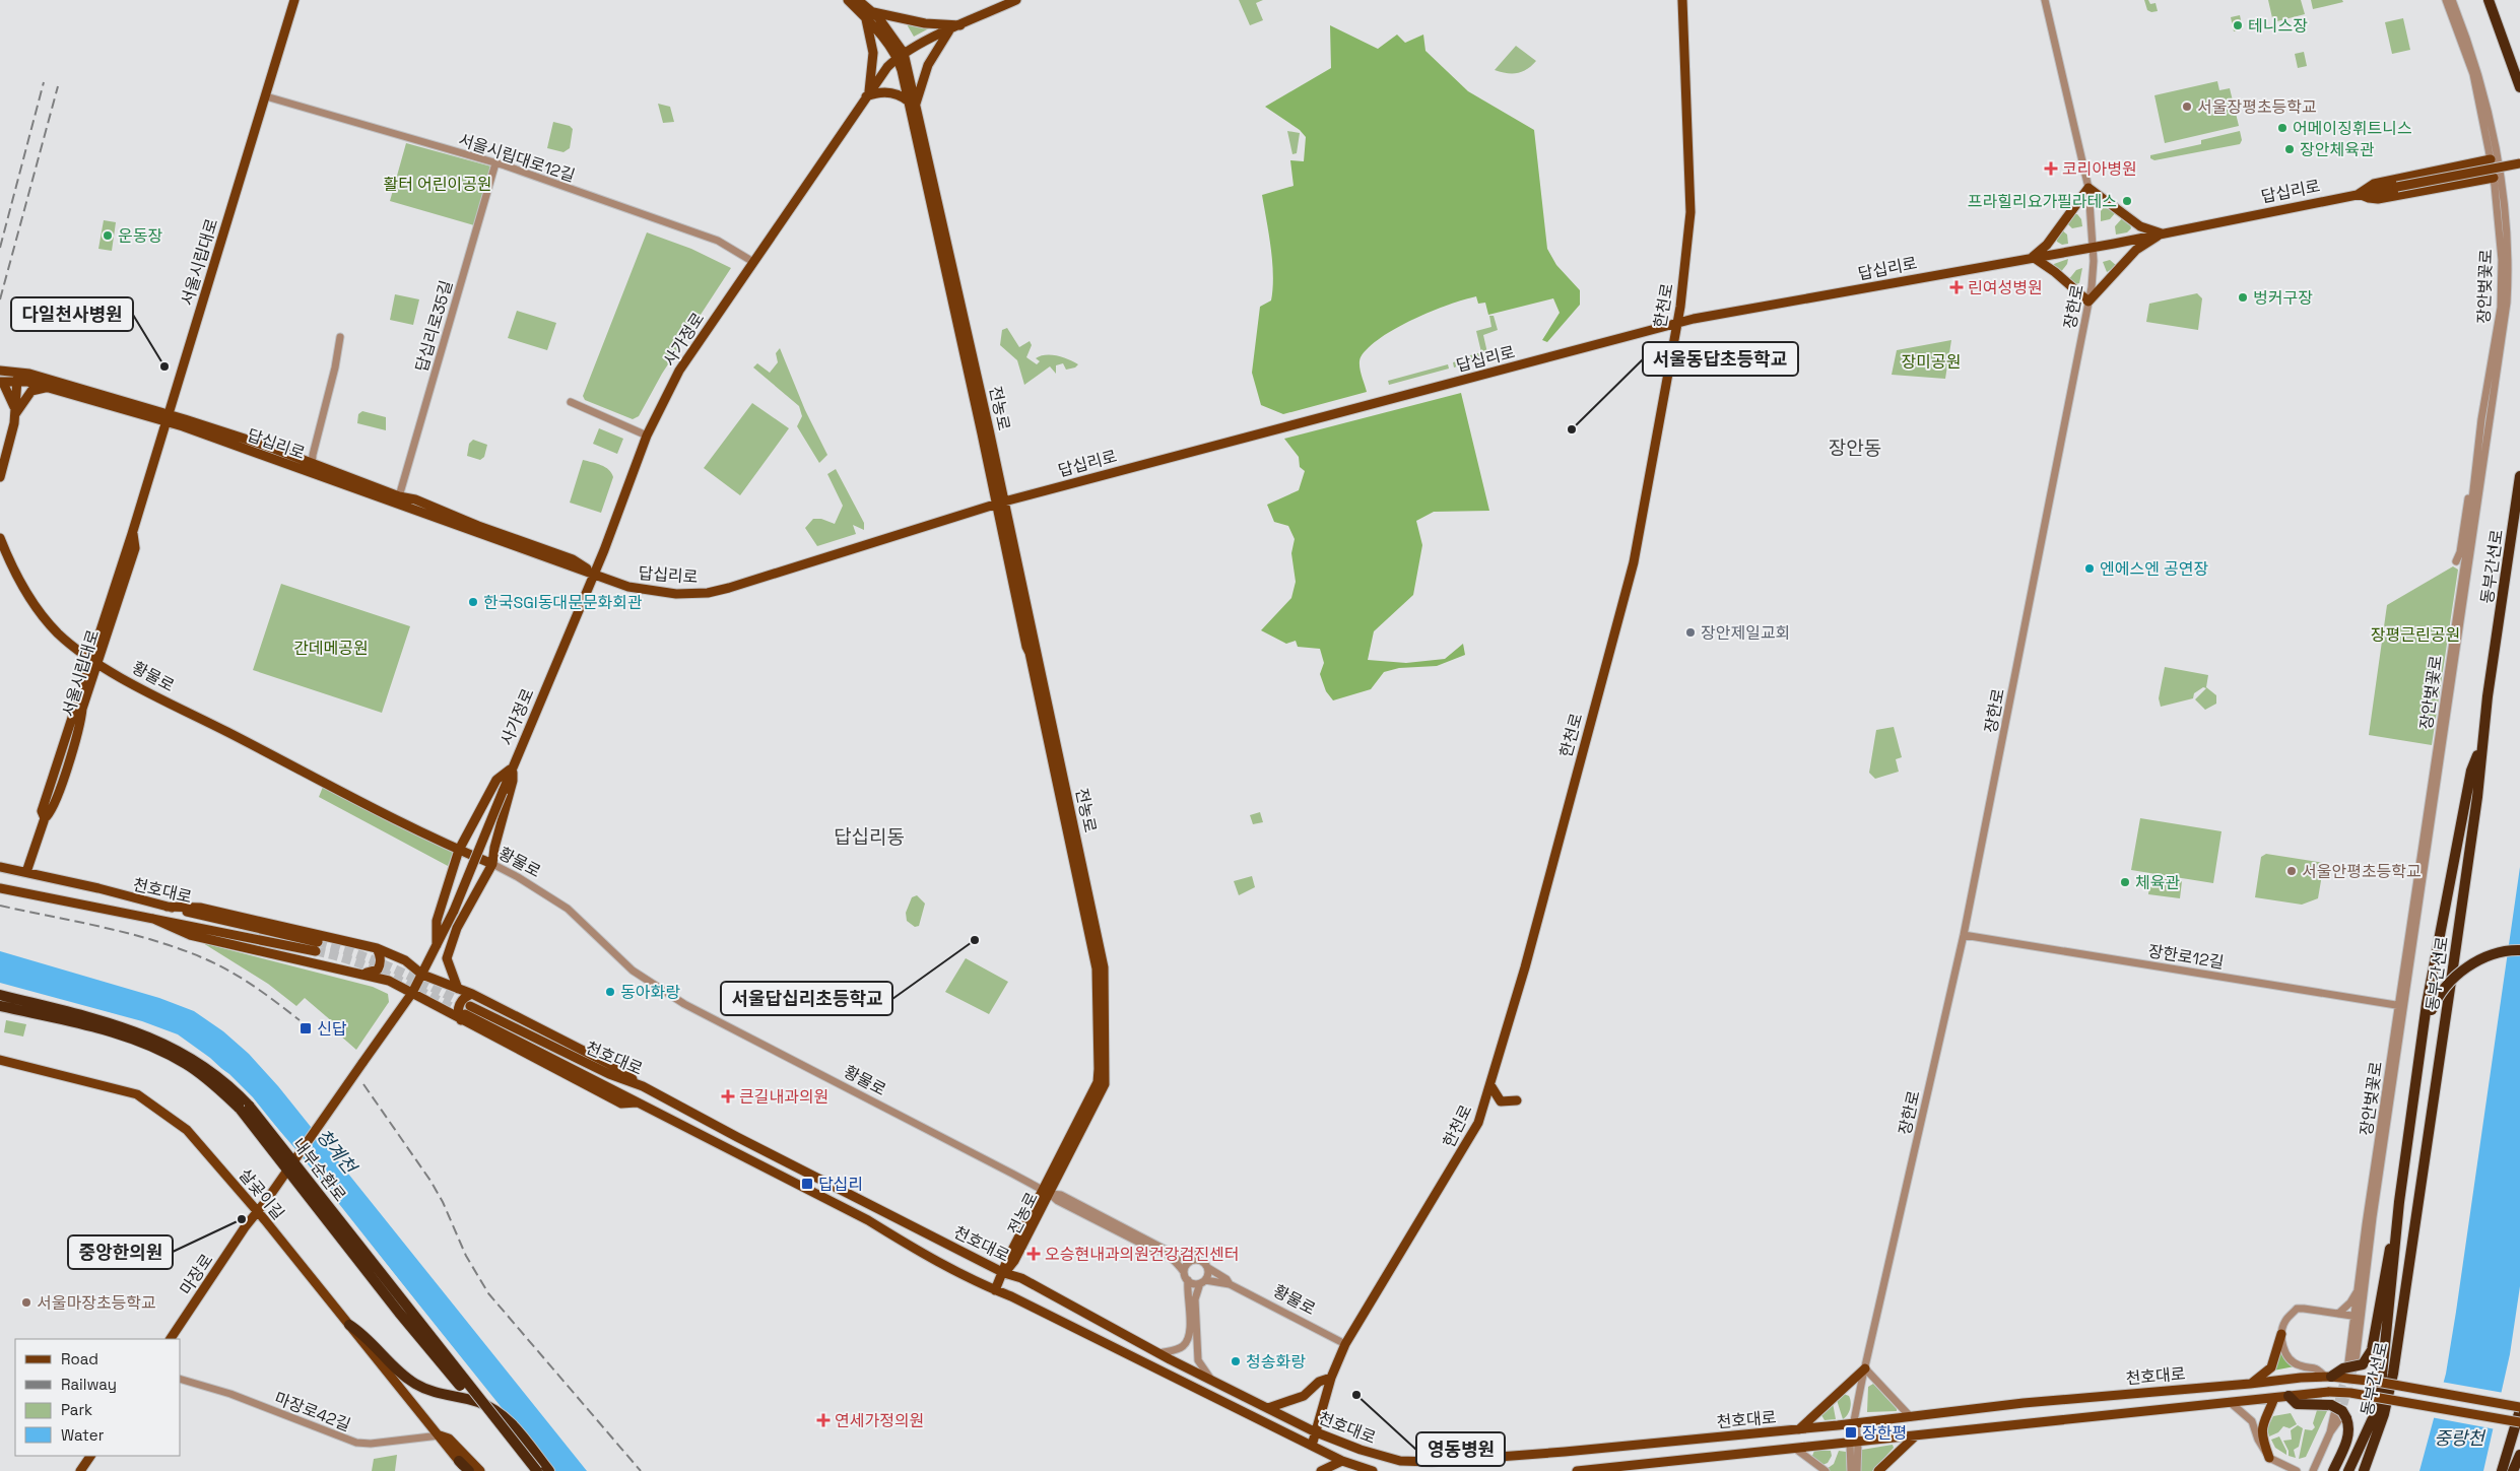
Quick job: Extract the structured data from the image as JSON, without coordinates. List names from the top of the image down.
{
  "streets": {
    "highway": ["동부간선로", "내부순환로"],
    "main road": [
      "답십리로",
      "서울시립대로",
      "한천로",
      "사가정로",
      "전농로",
      "황물로",
      "천호대로",
      "살곶이길",
      "마장로"
    ],
    "street": [
      "서울시립대로12길",
      "장안벚꽃로",
      "장한로",
      "답십리로35길",
      "장한로12길",
      "마장로42길"
    ]
  },
  "crossings": [
    ["서울시립대로12길", "서울시립대로"],
    ["서울시립대로12길", "답십리로35길"],
    ["서울시립대로12길", "사가정로"],
    ["답십리로", "서울시립대로"],
    ["답십리로", "한천로"],
    ["답십리로", "장한로"],
    ["답십리로", "답십리로35길"],
    ["답십리로", "사가정로"],
    ["답십리로", "전농로"],
    ["서울시립대로", "황물로"],
    ["서울시립대로", "천호대로"],
    ["장안벚꽃로", "장한로12길"],
    ["한천로", "황물로"],
    ["한천로", "천호대로"],
    ["장한로", "천호대로"],
    ["장한로", "장한로12길"],
    ["사가정로", "전농로"],
    ["전농로", "황물로"],
    ["전농로", "천호대로"],
    ["살곶이길", "마장로"],
    ["살곶이길", "마장로42길"]
  ],
  "districts": ["장안동", "답십리동"],
  "water": ["청계천", "중랑천"],
  "parks": [
    "활터 어린이공원",
    "장미공원",
    "장평근린공원",
    "간데메공원"
  ],
  "places": {
    "other": [
      "테니스장",
      "서울장평초등학교",
      "어메이징휘트니스",
      "장안체육관",
      "프라힐리요가필라테스",
      "운동장",
      "벙커구장",
      "다일천사병원",
      "서울동답초등학교",
      "엔에스엔 공연장",
      "한국SGI동대문문화회관",
      "장안제일교회",
      "서울안평초등학교",
      "체육관",
      "서울답십리초등학교",
      "동아화랑",
      "중앙한의원",
      "서울마장초등학교",
      "청송화랑",
      "영동병원"
    ],
    "health": [
      "코리아병원",
      "린여성병원",
      "큰길내과의원",
      "오승현내과의원건강검진센터",
      "연세가정의원"
    ],
    "transit": ["신답", "답십리", "장한평"]
  },
  "legend": [
    "Road",
    "Railway",
    "Park",
    "Water"
  ]
}
